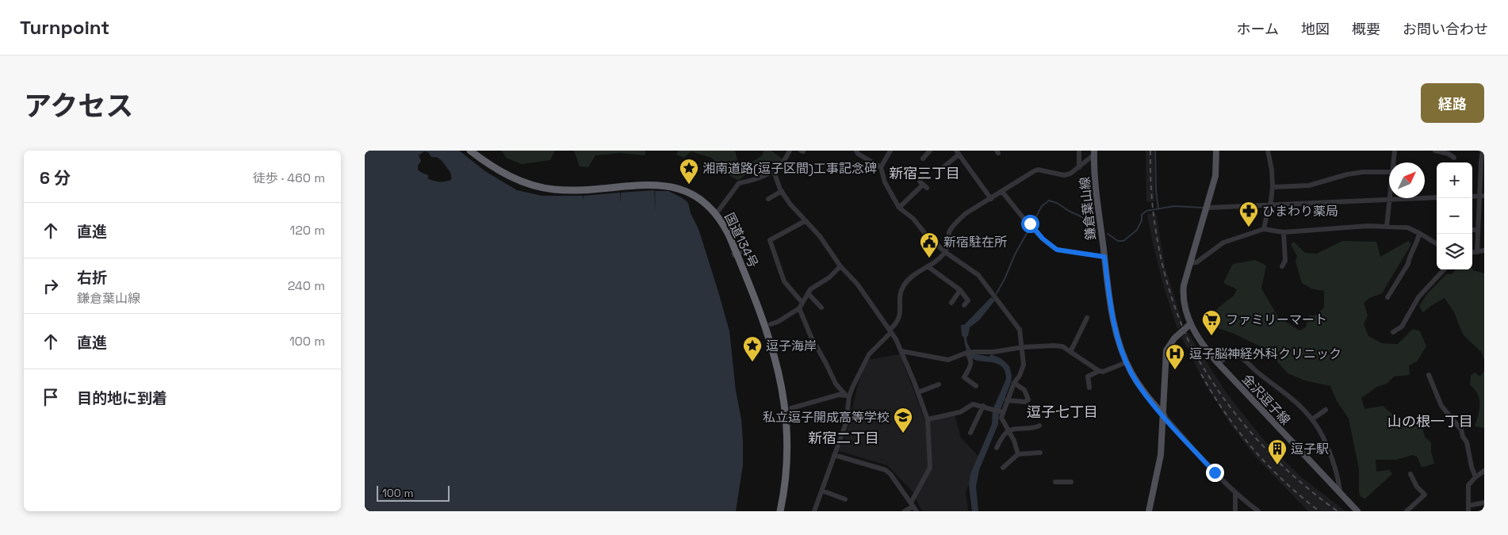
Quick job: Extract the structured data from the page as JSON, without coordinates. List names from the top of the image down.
{
  "streets": {
    "highway": ["国道134号"],
    "main road": ["鎌倉葉山線", "金沢逗子線"]
  },
  "districts": [
    "新宿三丁目",
    "逗子七丁目",
    "山の根一丁目",
    "新宿二丁目"
  ],
  "places": {
    "place": ["湘南道路(逗子区間)工事記念碑", "逗子海岸"],
    "pharmacy": ["ひまわり薬局"],
    "public building": ["新宿駐在所"],
    "supermarket": ["ファミリーマート"],
    "hospital": ["逗子脳神経外科クリニック"],
    "school or university": ["私立逗子開成高等学校"],
    "building": ["逗子駅"]
  },
  "scale_bar": "100 m",
  "north": "top right",
  "page": {
    "header": "Turnpoint",
    "nav": [
      "ホーム",
      "地図",
      "概要",
      "お問い合わせ"
    ],
    "title": "アクセス",
    "buttons": "経路",
    "heading": ["6 分", "徒歩 · 460 m"],
    "map_buttons": ["+", "−"],
    "list": [
      ["直進", "120 m"],
      ["右折", "鎌倉葉山線", "240 m"],
      ["直進", "100 m"],
      "目的地に到着"
    ],
    "scale": "100 m"
  }
}
